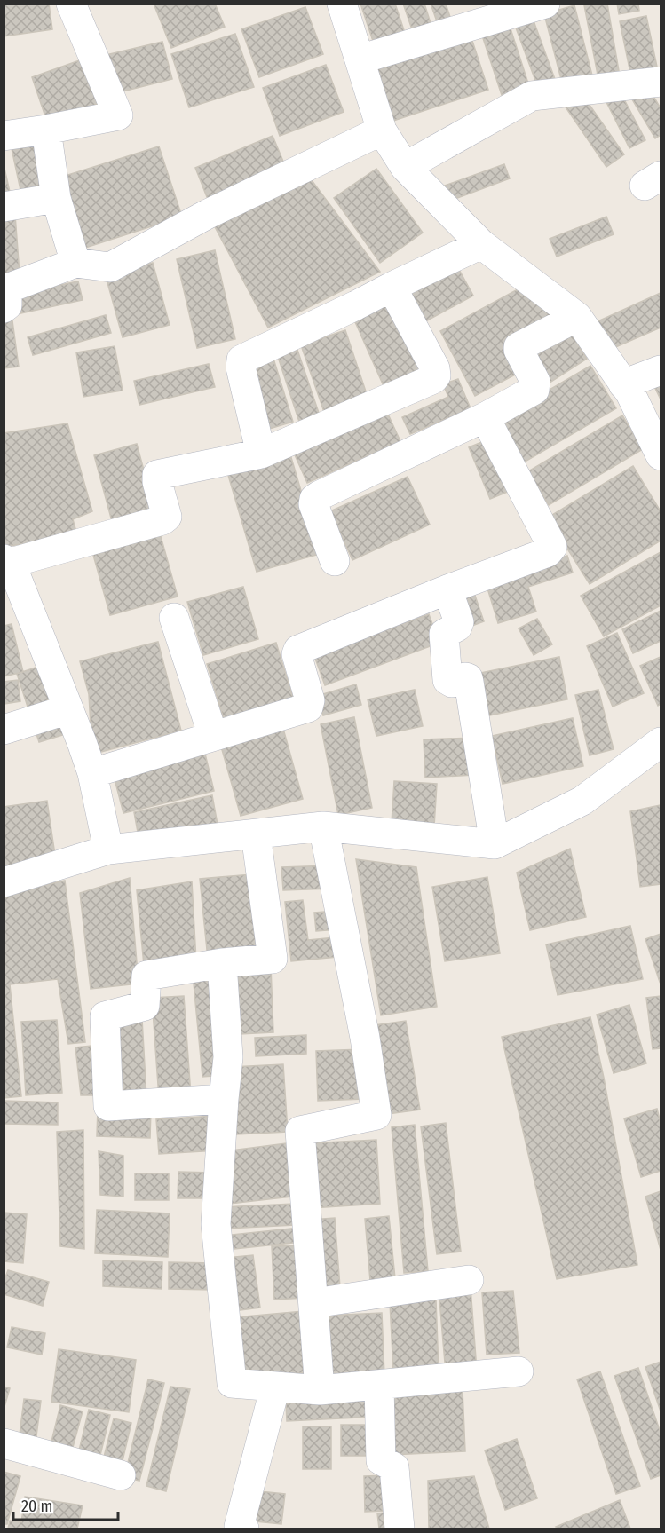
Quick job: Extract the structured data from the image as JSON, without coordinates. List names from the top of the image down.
{
  "scale_bar": "20 m"
}
